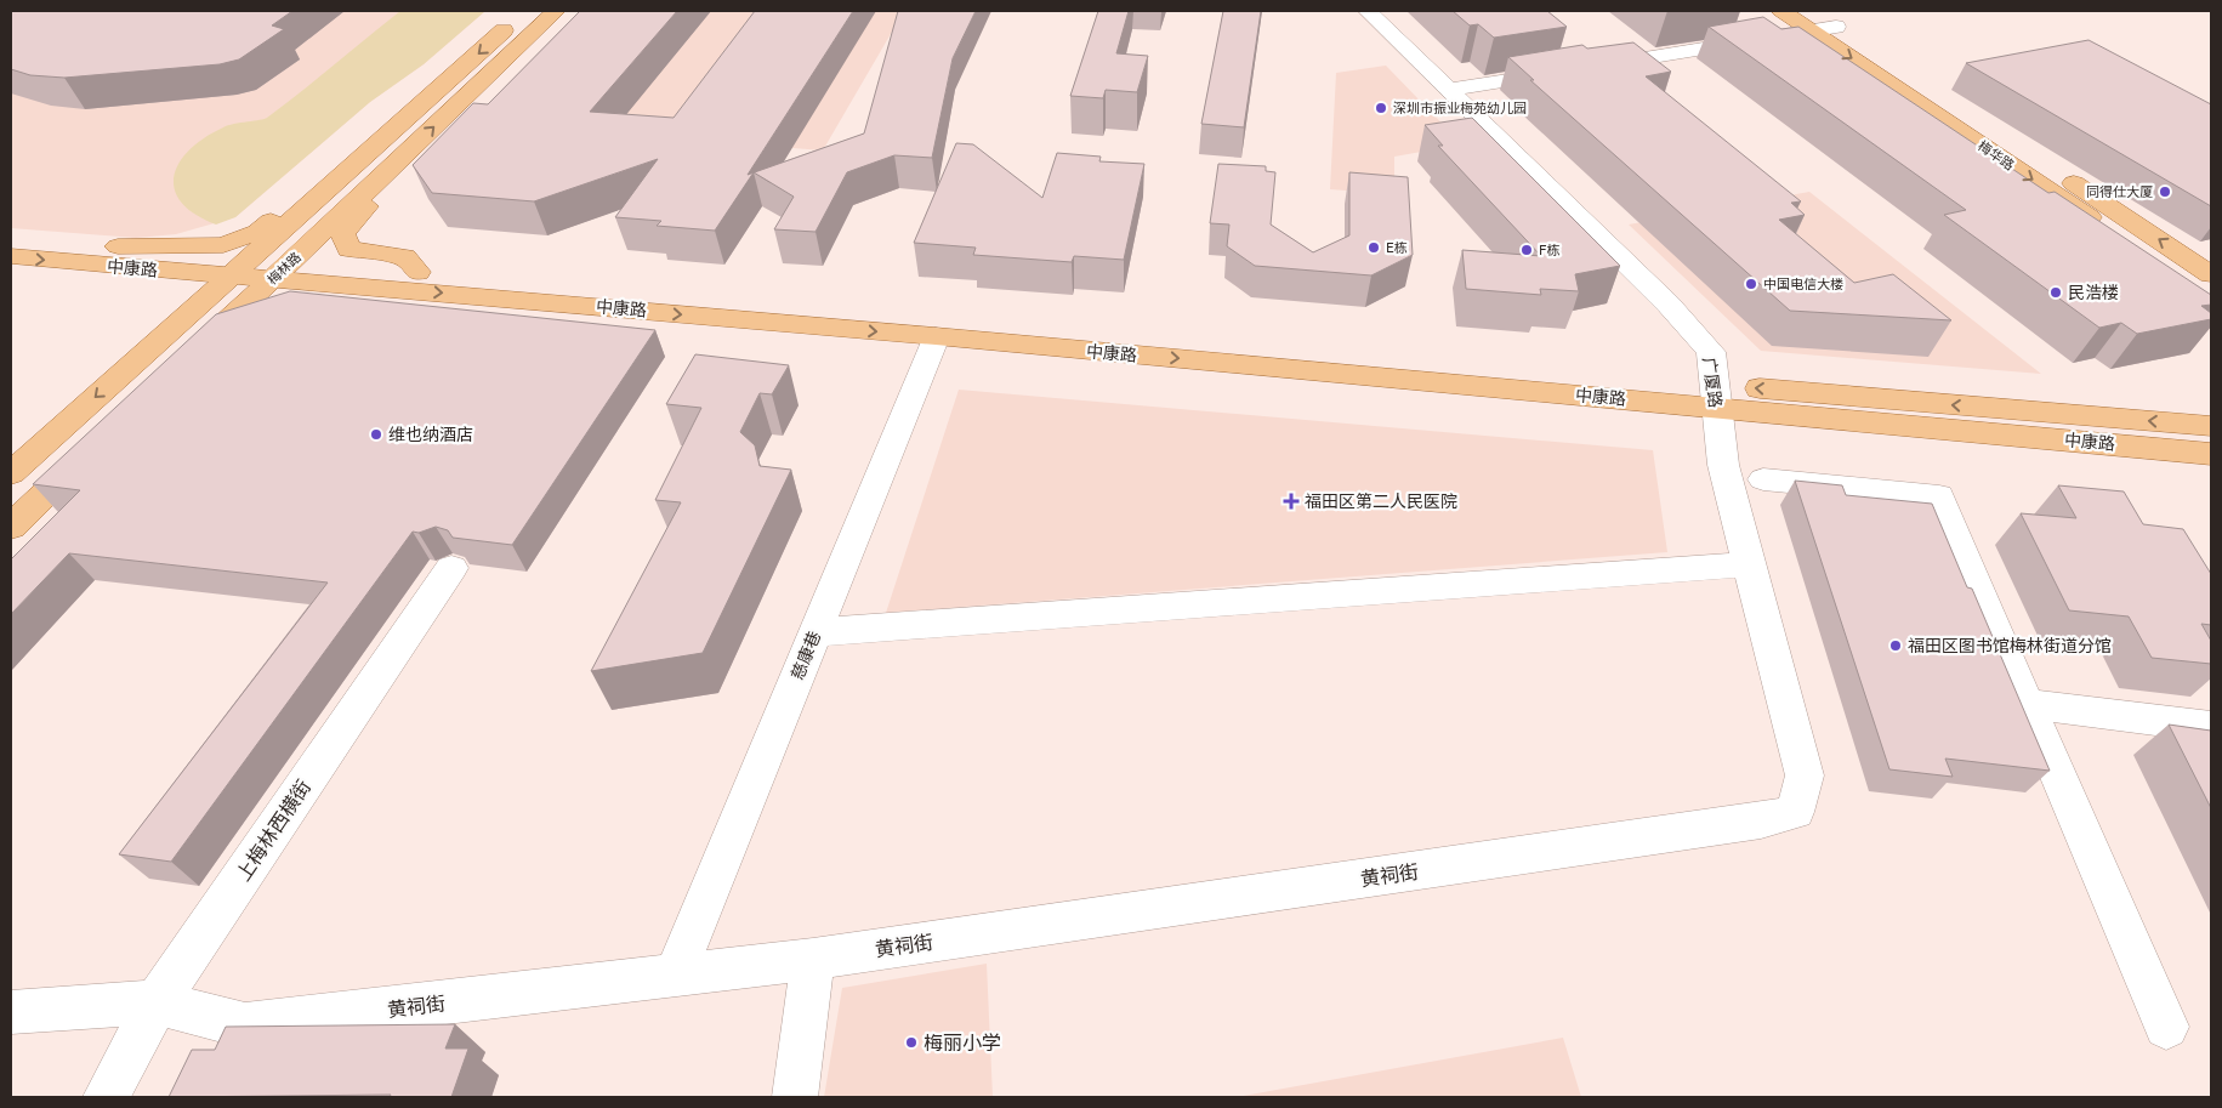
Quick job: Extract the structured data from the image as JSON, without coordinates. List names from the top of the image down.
{
  "streets": {
    "main road": ["梅华路", "中康路", "梅林路"],
    "street": [
      "广厦路",
      "慈康巷",
      "上梅林西横街",
      "黄祠街"
    ]
  },
  "crossings": [
    ["中康路", "梅林路"],
    ["中康路", "广厦路"],
    ["中康路", "慈康巷"],
    ["广厦路", "黄祠街"],
    ["慈康巷", "黄祠街"],
    ["上梅林西横街", "黄祠街"]
  ],
  "places": {
    "other": [
      "深圳市振业梅苑幼儿园",
      "同得仕大厦",
      "E栋",
      "F栋",
      "中国电信大楼",
      "民浩楼",
      "维也纳酒店",
      "福田区图书馆梅林街道分馆",
      "梅丽小学"
    ],
    "health": ["福田区第二人民医院"]
  }
}
